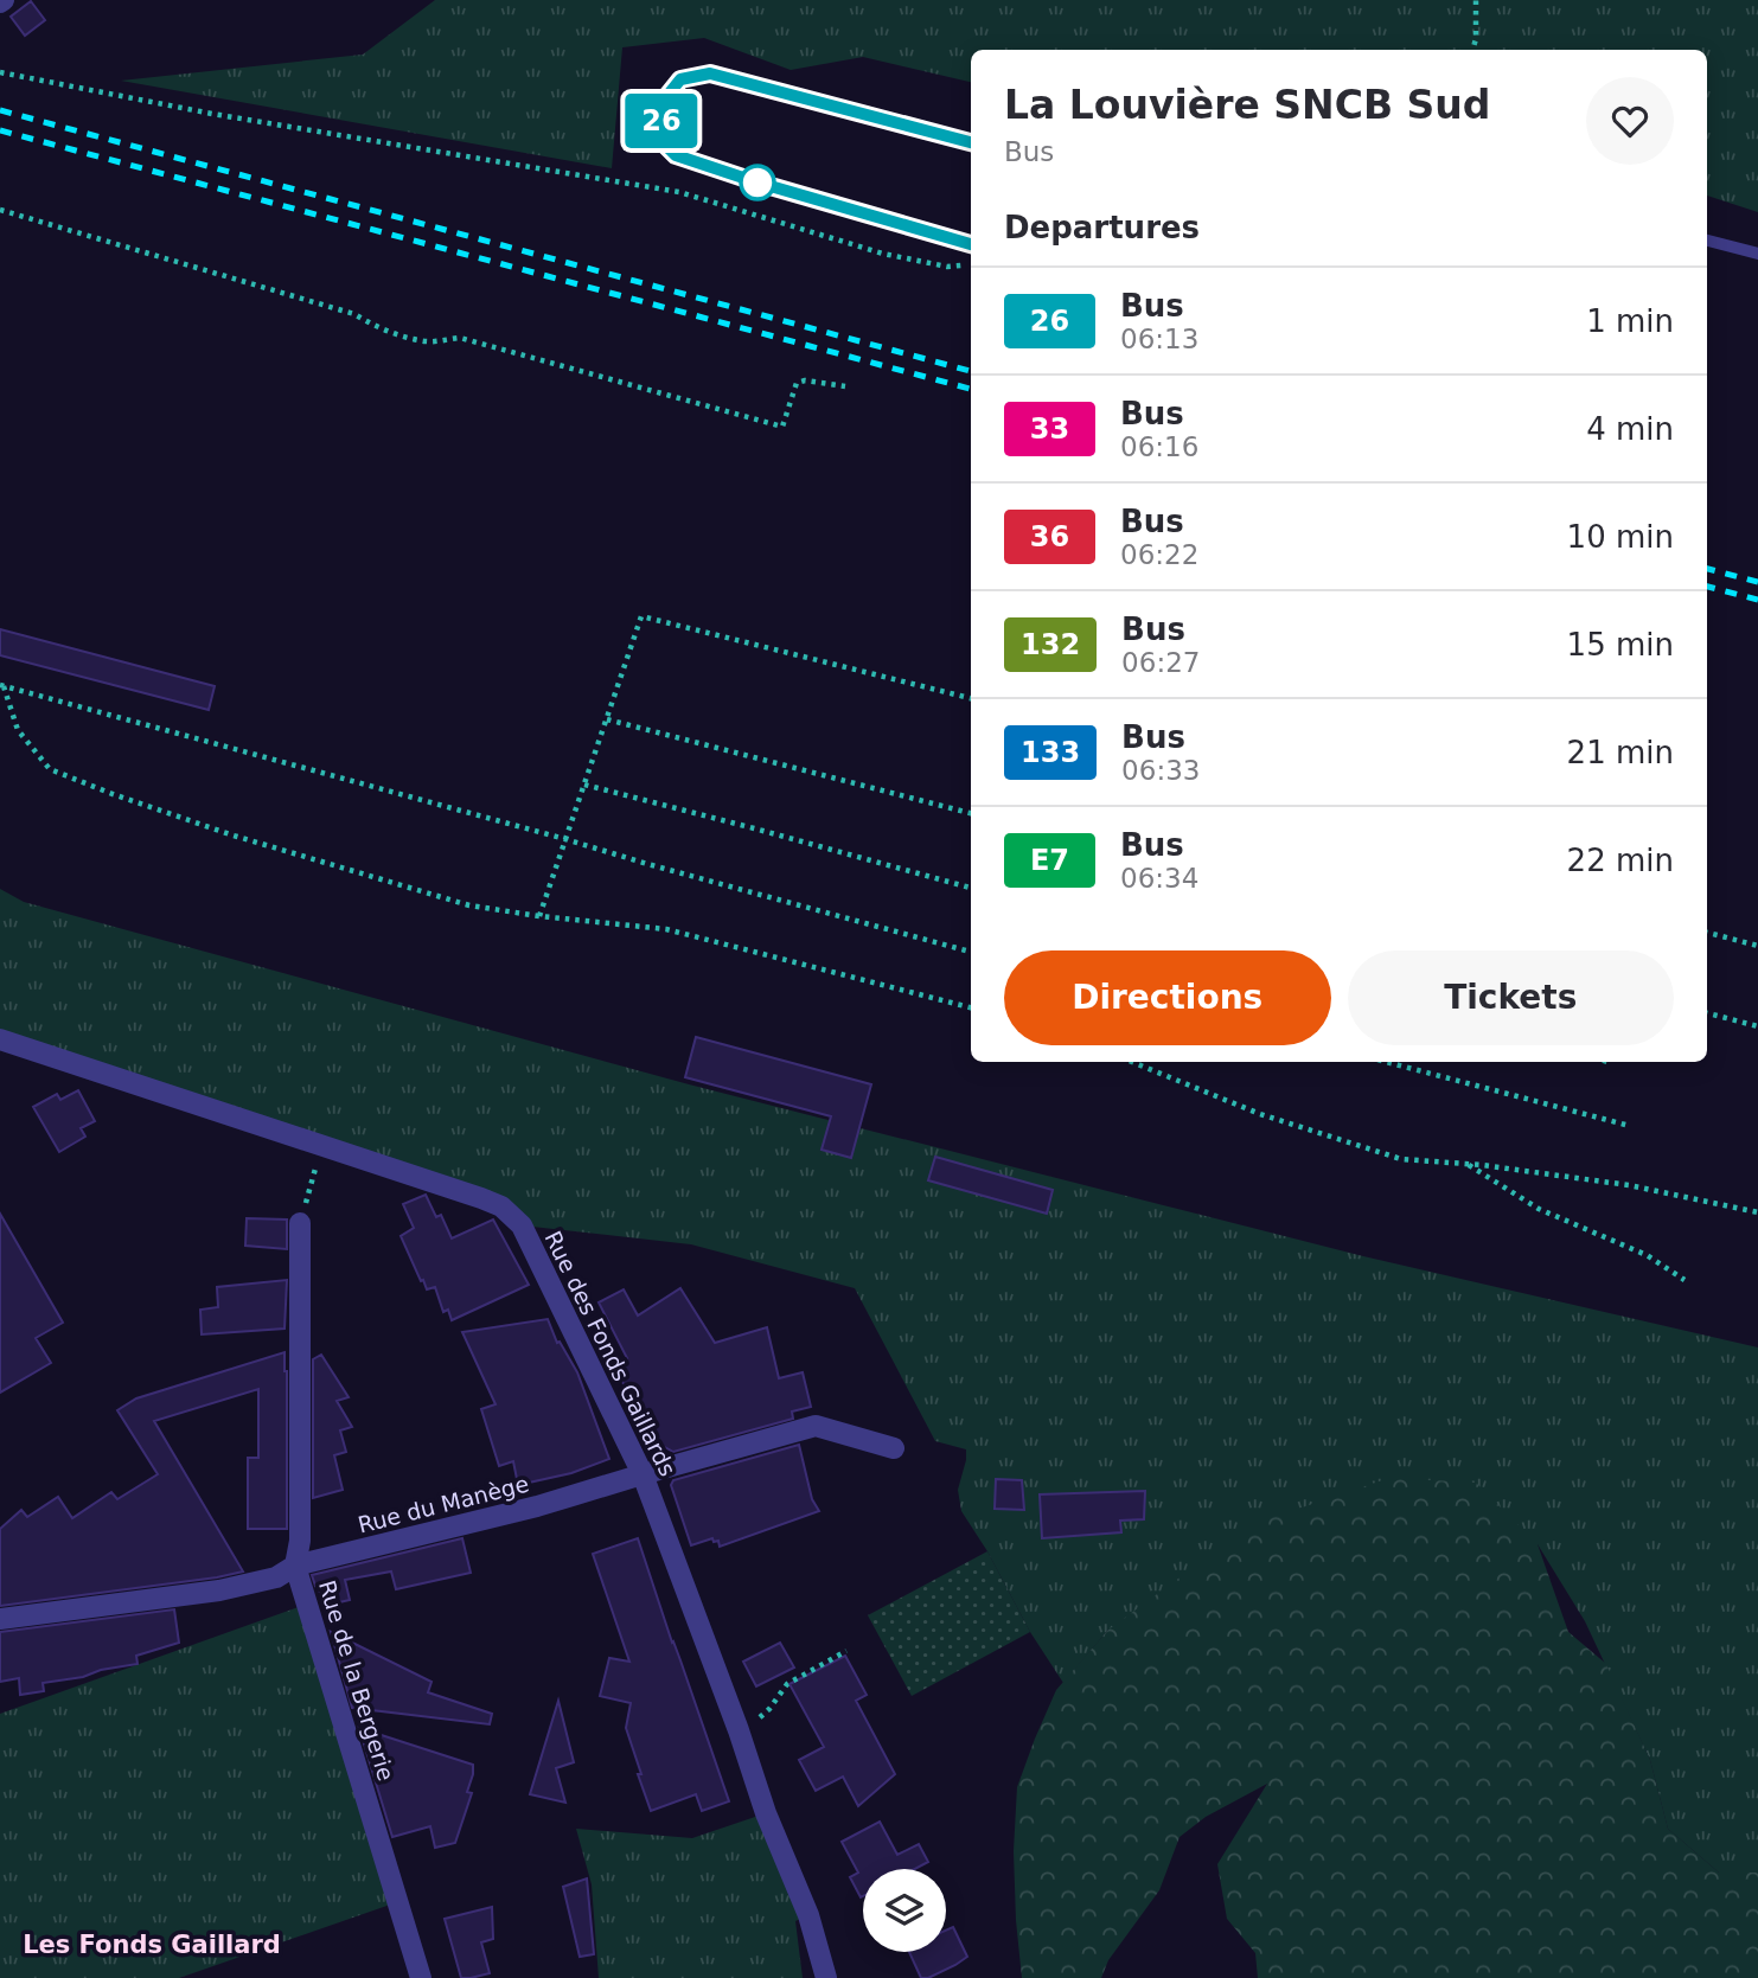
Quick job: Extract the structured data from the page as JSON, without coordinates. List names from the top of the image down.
{
  "streets": {
    "street": ["Rue des Fonds Gaillards", "Rue du Manège", "Rue de la Bergerie"]
  },
  "crossings": [
    ["Rue des Fonds Gaillards", "Rue du Manège"],
    ["Rue du Manège", "Rue de la Bergerie"]
  ],
  "districts": ["Les Fonds Gaillard"],
  "lines": ["bus line 26"],
  "page": {
    "on_map": "26",
    "heading": [
      ["La Louvière SNCB Sud", "Bus"],
      "Departures"
    ],
    "list": [
      {
        "mark": "26",
        "name": "Bus",
        "note": "06:13",
        "value": "1 min"
      },
      {
        "mark": "33",
        "name": "Bus",
        "note": "06:16",
        "value": "4 min"
      },
      {
        "mark": "36",
        "name": "Bus",
        "note": "06:22",
        "value": "10 min"
      },
      {
        "mark": "132",
        "name": "Bus",
        "note": "06:27",
        "value": "15 min"
      },
      {
        "mark": "133",
        "name": "Bus",
        "note": "06:33",
        "value": "21 min"
      },
      {
        "mark": "E7",
        "name": "Bus",
        "note": "06:34",
        "value": "22 min"
      }
    ],
    "buttons": ["Directions", "Tickets"]
  }
}
